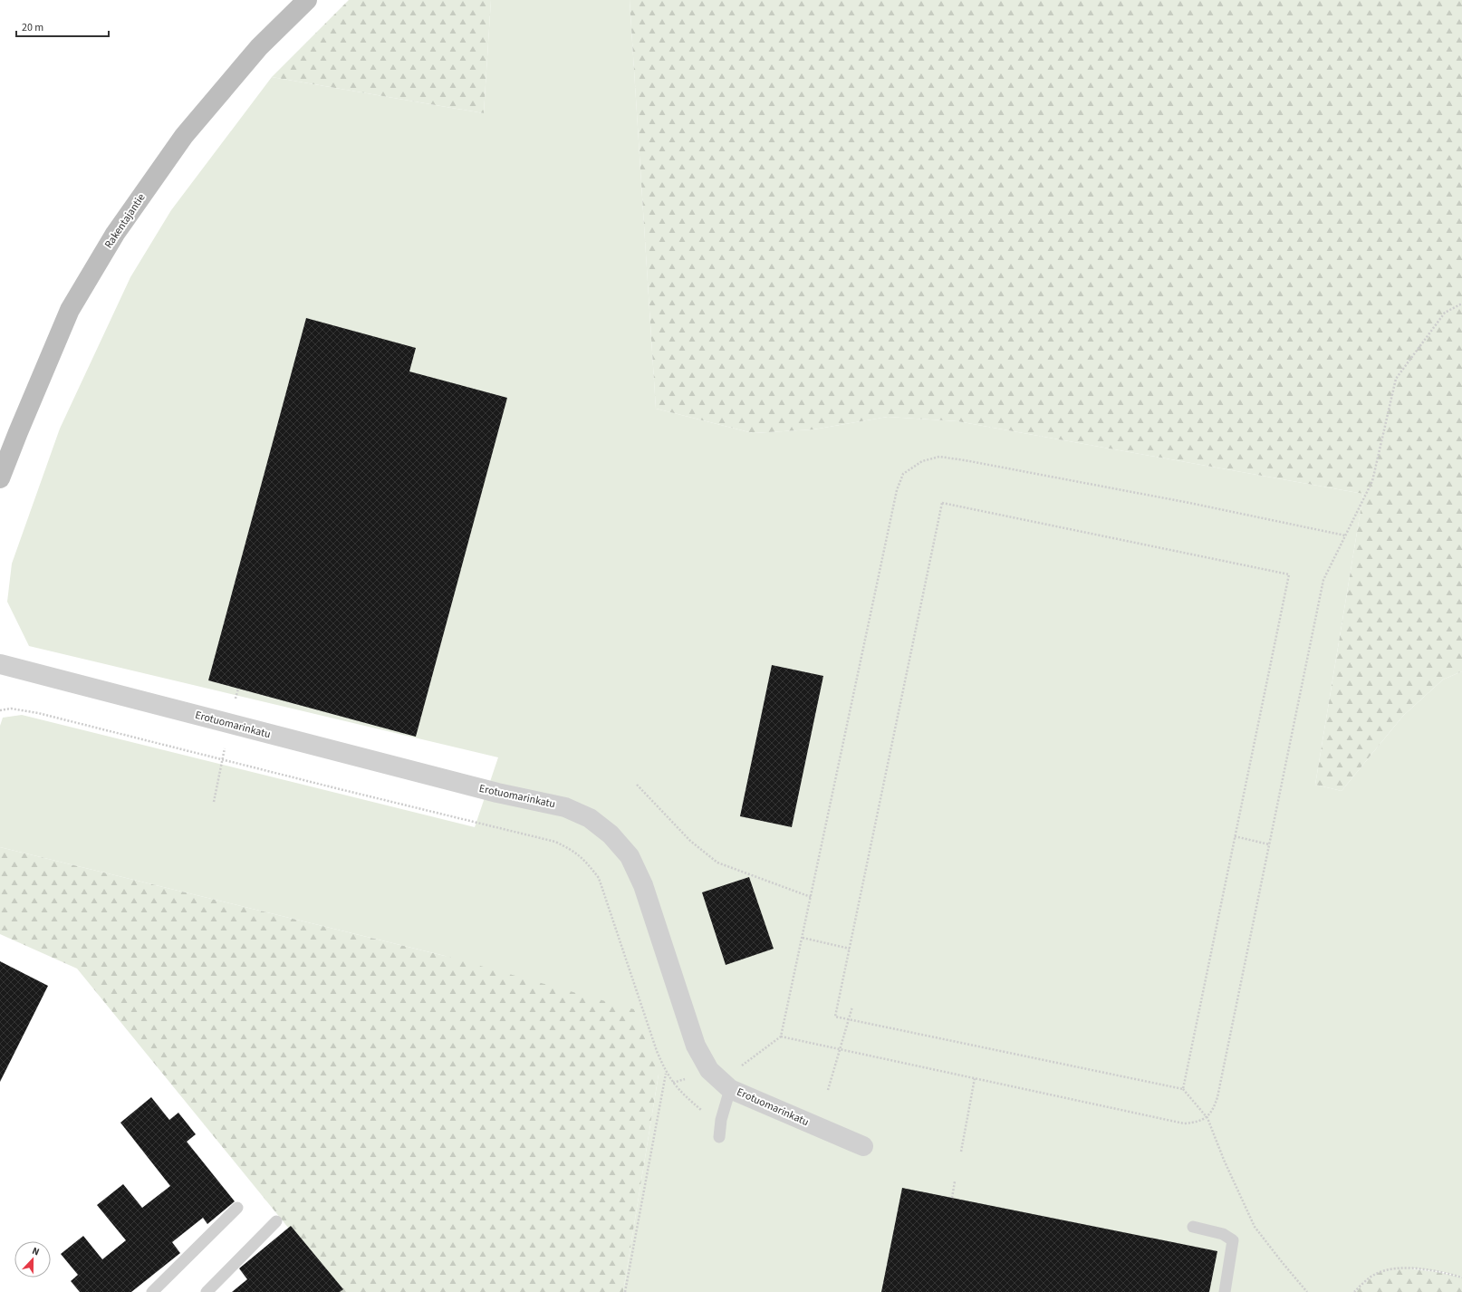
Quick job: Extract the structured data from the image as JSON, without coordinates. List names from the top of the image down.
{
  "streets": {
    "street": ["Rakentajantie", "Erotuomarinkatu"]
  },
  "scale_bar": "20 m",
  "north": "top"
}
